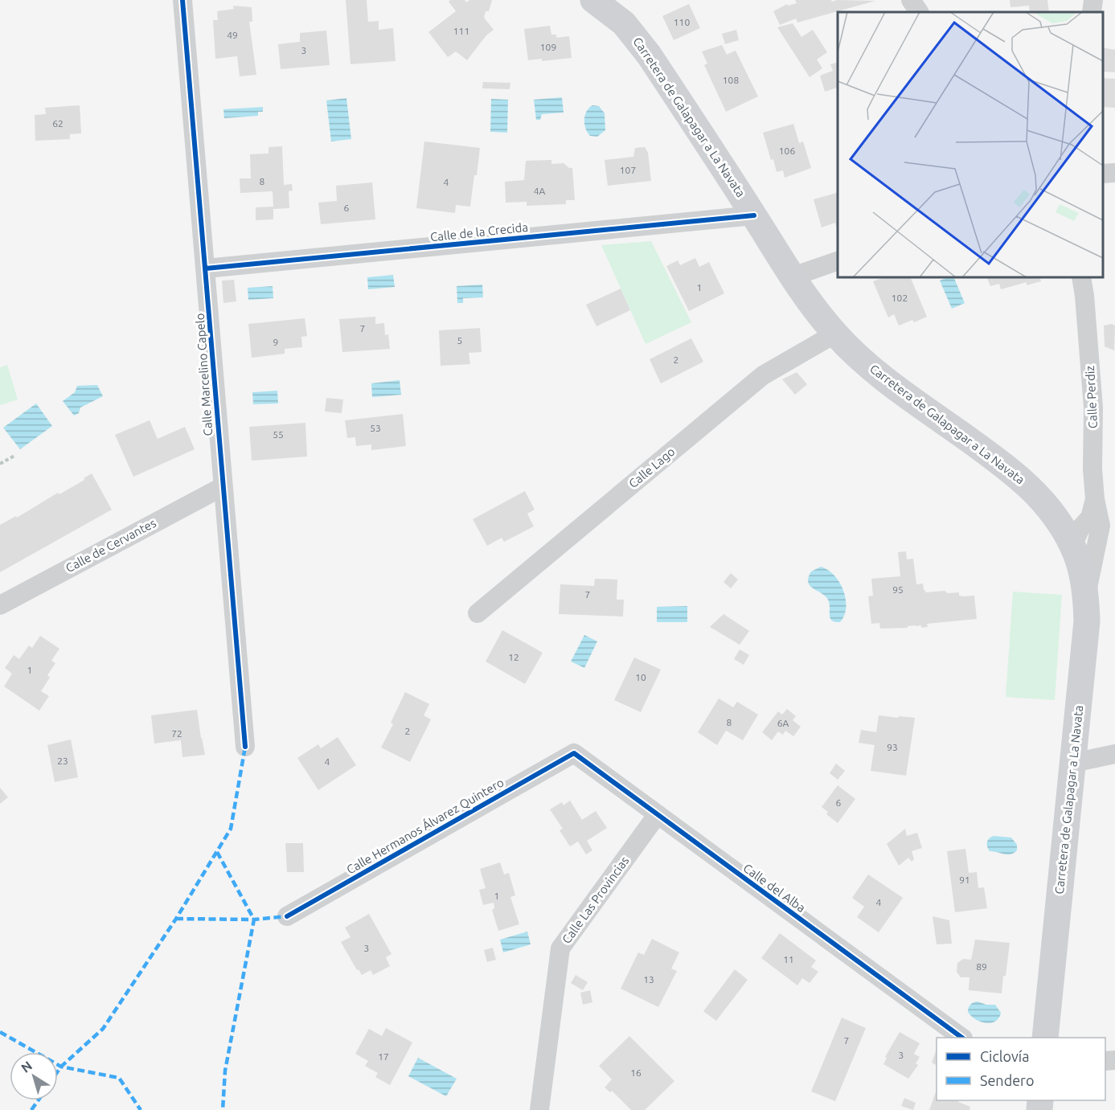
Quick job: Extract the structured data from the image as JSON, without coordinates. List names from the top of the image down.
{
  "streets": {
    "main road": ["Carretera de Galapagar a La Navata"],
    "street": [
      "Calle de la Crecida",
      "Calle Marcelino Capelo",
      "Calle Perdiz",
      "Calle Lago",
      "Calle de Cervantes",
      "Calle Hermanos Álvarez Quintero",
      "Calle del Alba",
      "Calle Las Provincias"
    ]
  },
  "crossings": [
    ["Carretera de Galapagar a La Navata", "Calle de la Crecida"],
    ["Carretera de Galapagar a La Navata", "Calle Perdiz"],
    ["Carretera de Galapagar a La Navata", "Calle Lago"],
    ["Calle de la Crecida", "Calle Marcelino Capelo"],
    ["Calle Marcelino Capelo", "Calle de Cervantes"],
    ["Calle Hermanos Álvarez Quintero", "Calle del Alba"],
    ["Calle del Alba", "Calle Las Provincias"]
  ],
  "house_numbers": [
    "110",
    "111",
    "49",
    "109",
    "3",
    "108",
    "62",
    "106",
    "107",
    "8",
    "4",
    "4A",
    "6",
    "1",
    "102",
    "7",
    "5",
    "9",
    "2",
    "53",
    "55",
    "95",
    "7",
    "12",
    "1",
    "10",
    "8",
    "6A",
    "2",
    "72",
    "93",
    "23",
    "4",
    "6",
    "91",
    "1",
    "4",
    "3",
    "11",
    "89",
    "13",
    "7",
    "3",
    "17",
    "16"
  ],
  "legend": ["Ciclovía", "Sendero"],
  "north": "top left"
}
